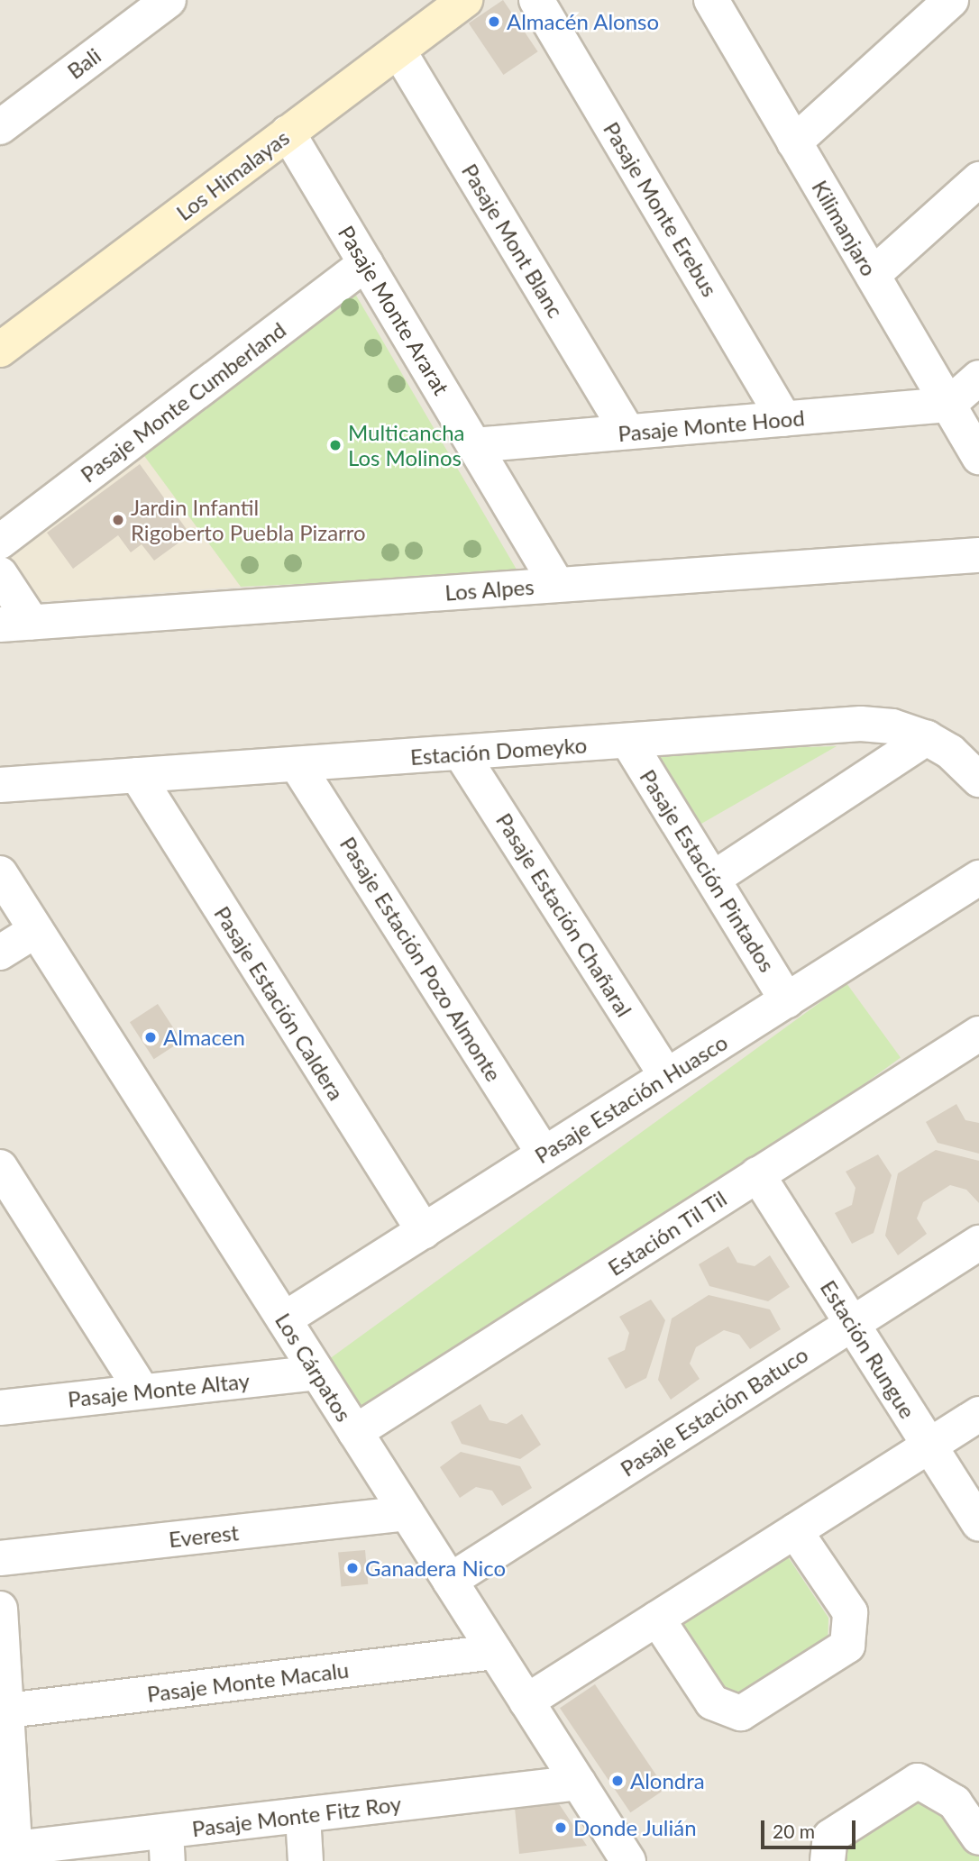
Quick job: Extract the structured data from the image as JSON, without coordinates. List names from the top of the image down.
{
  "streets": {
    "street": [
      "Bali",
      "Los Himalayas",
      "Pasaje Monte Erebus",
      "Kilimanjaro",
      "Pasaje Mont Blanc",
      "Pasaje Monte Ararat",
      "Pasaje Monte Cumberland",
      "Pasaje Monte Hood",
      "Los Alpes",
      "Estación Domeyko",
      "Pasaje Estación Pintados",
      "Pasaje Estación Chañaral",
      "Pasaje Estación Pozo Almonte",
      "Pasaje Estación Caldera",
      "Pasaje Estación Huasco",
      "Estación Til Til",
      "Estación Rungue",
      "Los Cárpatos",
      "Pasaje Monte Altay",
      "Pasaje Estación Batuco",
      "Everest",
      "Pasaje Monte Macalu",
      "Pasaje Monte Fitz Roy"
    ]
  },
  "crossings": [
    ["Los Himalayas", "Pasaje Mont Blanc"],
    ["Los Himalayas", "Pasaje Monte Ararat"],
    ["Pasaje Monte Erebus", "Pasaje Monte Hood"],
    ["Kilimanjaro", "Pasaje Monte Hood"],
    ["Pasaje Mont Blanc", "Pasaje Monte Hood"],
    ["Pasaje Monte Ararat", "Pasaje Monte Cumberland"],
    ["Pasaje Monte Ararat", "Pasaje Monte Hood"],
    ["Pasaje Monte Ararat", "Los Alpes"],
    ["Estación Domeyko", "Pasaje Estación Pintados"],
    ["Estación Domeyko", "Pasaje Estación Chañaral"],
    ["Estación Domeyko", "Pasaje Estación Pozo Almonte"],
    ["Estación Domeyko", "Pasaje Estación Caldera"],
    ["Pasaje Estación Pintados", "Pasaje Estación Huasco"],
    ["Pasaje Estación Chañaral", "Pasaje Estación Huasco"],
    ["Pasaje Estación Pozo Almonte", "Pasaje Estación Huasco"],
    ["Pasaje Estación Caldera", "Pasaje Estación Huasco"],
    ["Pasaje Estación Huasco", "Los Cárpatos"],
    ["Estación Til Til", "Estación Rungue"],
    ["Estación Til Til", "Los Cárpatos"],
    ["Estación Rungue", "Pasaje Estación Batuco"],
    ["Los Cárpatos", "Pasaje Monte Altay"],
    ["Los Cárpatos", "Pasaje Estación Batuco"],
    ["Los Cárpatos", "Everest"],
    ["Los Cárpatos", "Pasaje Monte Macalu"],
    ["Los Cárpatos", "Pasaje Monte Fitz Roy"]
  ],
  "places": [
    "Almacén Alonso",
    "Multicancha Los Molinos",
    "Jardin Infantil Rigoberto Puebla Pizarro",
    "Almacen",
    "Ganadera Nico",
    "Alondra",
    "Donde Julián"
  ],
  "scale_bar": "20 m"
}
